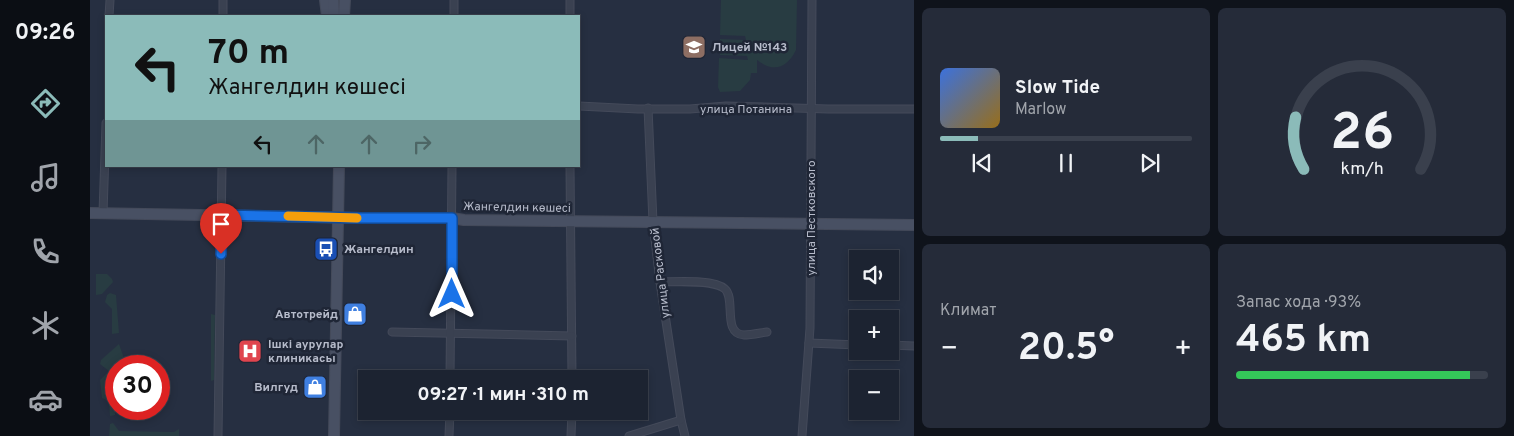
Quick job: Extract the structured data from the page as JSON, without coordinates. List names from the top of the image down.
{
  "streets": {
    "main road": ["Жангелдин көшесі"],
    "street": ["улица Потанина", "улица Пестковского", "улица Расковой"]
  },
  "crossings": [
    ["улица Потанина", "улица Пестковского"],
    ["улица Потанина", "улица Расковой"],
    ["Жангелдин көшесі", "улица Пестковского"],
    ["Жангелдин көшесі", "улица Расковой"]
  ],
  "places": {
    "school or university": ["Лицей №143"],
    "bus stop": ["Жангелдин"],
    "shop": ["Автотрейд", "Вилгуд"],
    "hospital": ["Ішкі аурулар клиникасы"]
  },
  "page": {
    "tabs": "09:26",
    "turn": ["70 m", "Жангелдин көшесі"],
    "song": ["Slow Tide", "Marlow"],
    "tile": [
      "Климат",
      ["Запас хода · 93%", "465 km"]
    ],
    "map_buttons": ["+", "−"],
    "heat": ["−", "20.5°", "+"],
    "limit": "30",
    "trip": "09:27 · 1 мин · 310 m",
    "gauge": ["26", "km/h"]
  }
}
